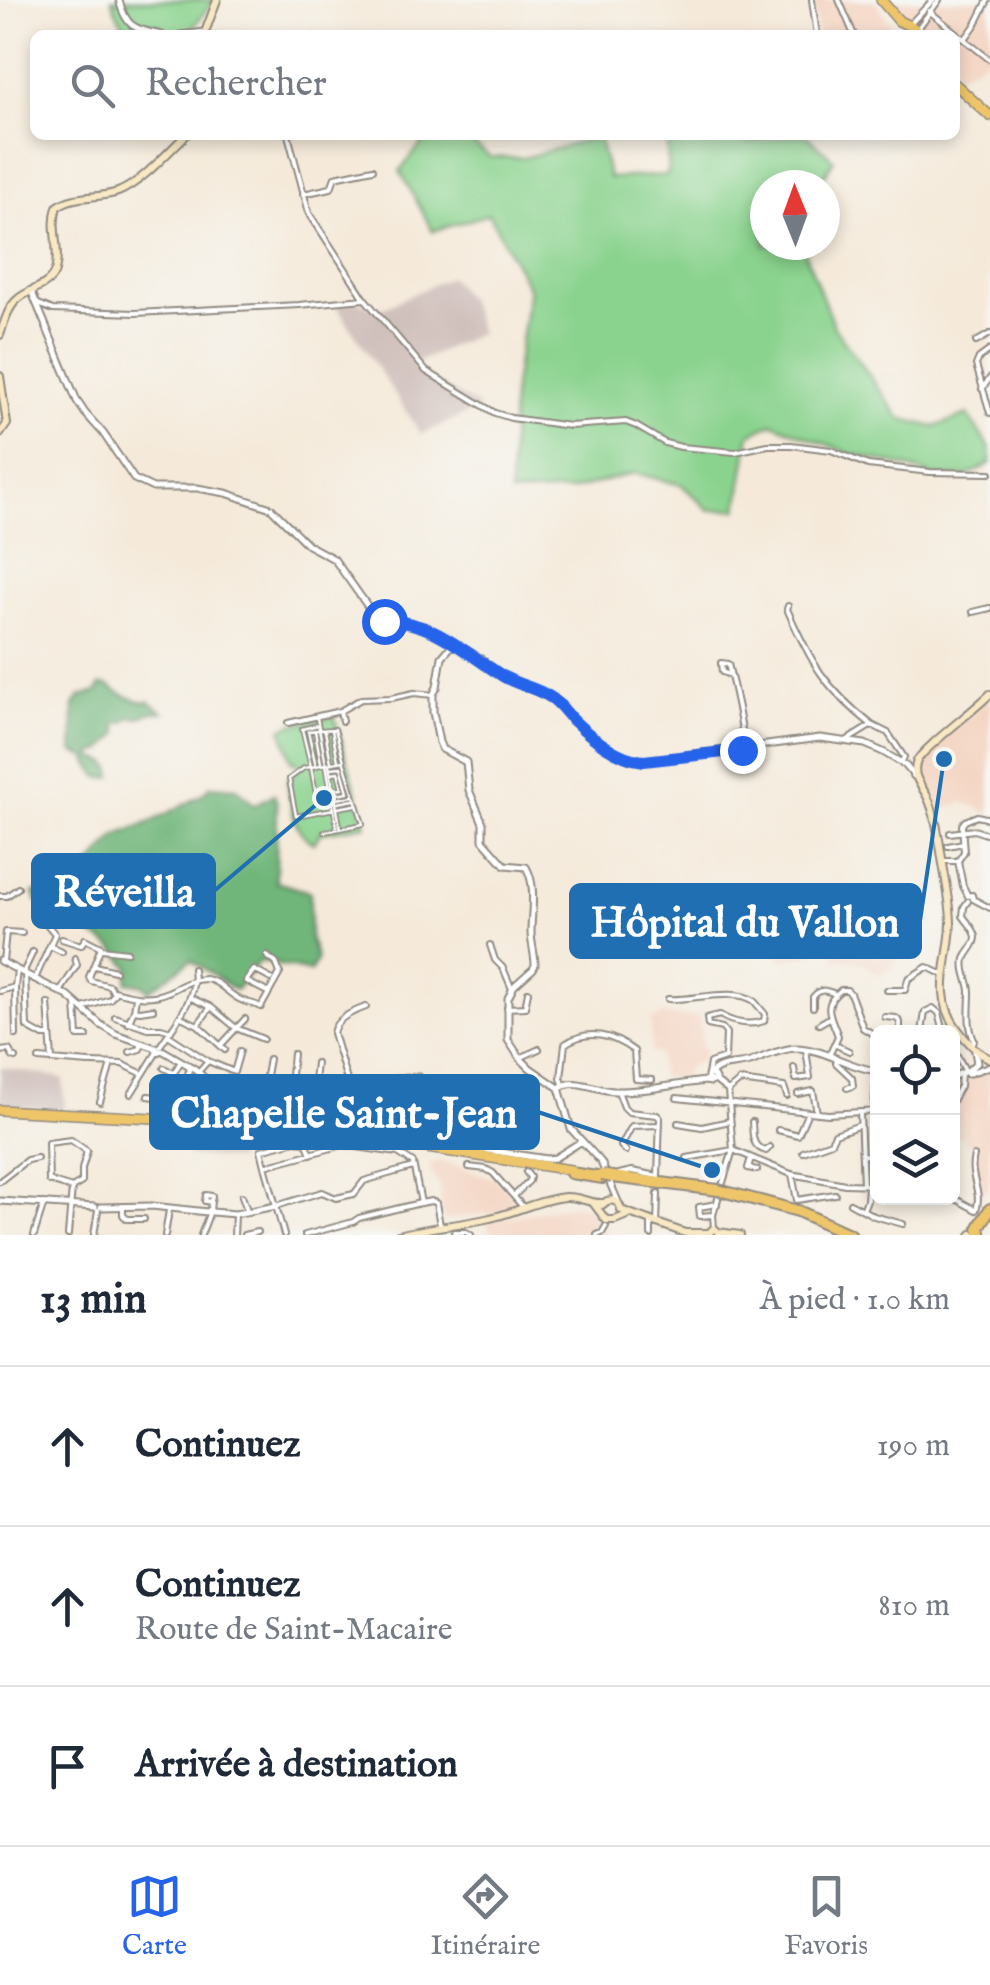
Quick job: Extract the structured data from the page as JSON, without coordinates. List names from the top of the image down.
{
  "places": ["Hôpital du Vallon", "Réveilla", "Chapelle Saint-Jean"],
  "north": "top",
  "page": {
    "search": "Rechercher",
    "heading": ["13 min", "À pied · 1.0 km"],
    "list": [
      ["Continuez", "190 m"],
      ["Continuez", "Route de Saint-Macaire", "810 m"],
      "Arrivée à destination"
    ],
    "nav": ["Carte", "Itinéraire", "Favoris"]
  }
}
